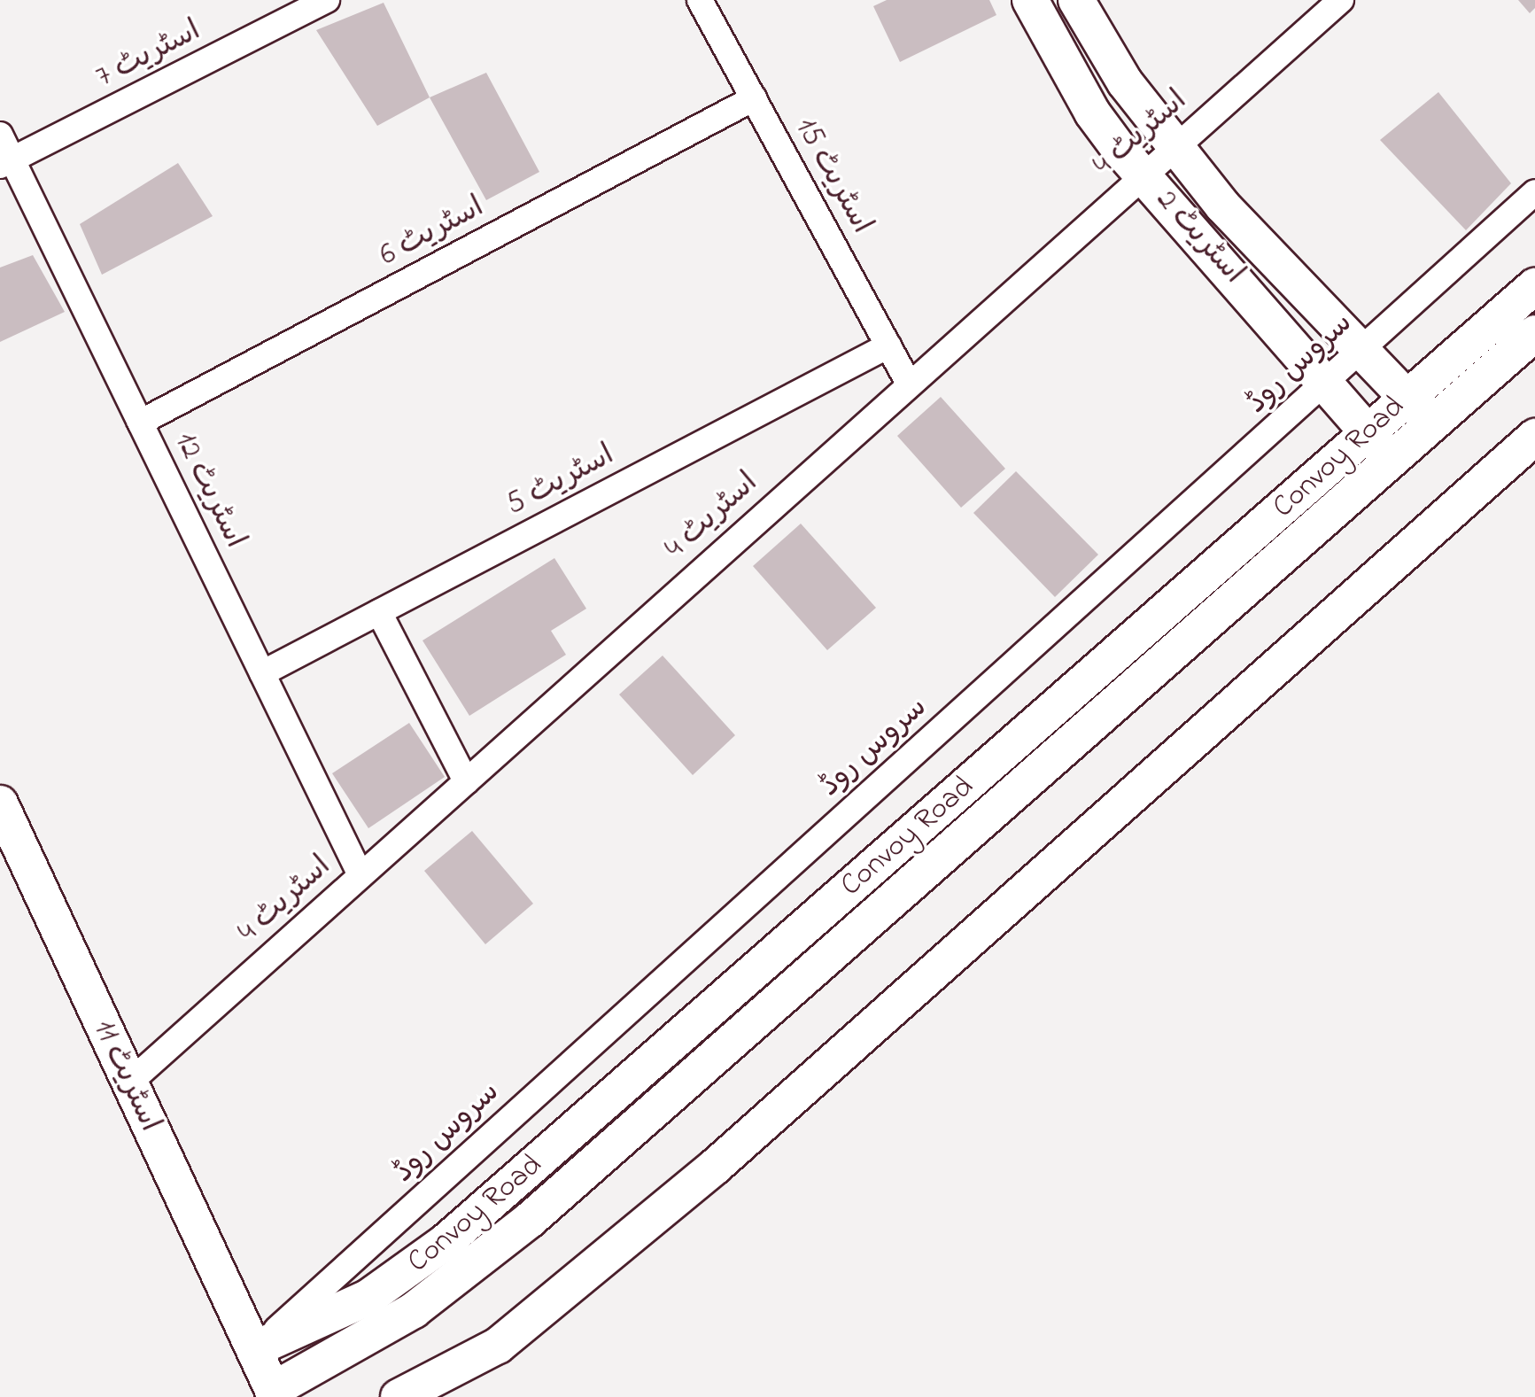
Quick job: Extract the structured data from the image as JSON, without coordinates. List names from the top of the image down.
{
  "streets": {
    "street": [
      "اسٹریٹ 7",
      "اسٹریٹ 4",
      "اسٹریٹ 15",
      "اسٹریٹ 6",
      "اسٹریٹ 2",
      "سروس روڈ",
      "Convoy Road",
      "اسٹریٹ 5",
      "اسٹریٹ 12",
      "اسٹریٹ 11"
    ]
  },
  "crossings": [
    ["اسٹریٹ 7", "اسٹریٹ 12"],
    ["اسٹریٹ 4", "اسٹریٹ 15"],
    ["اسٹریٹ 4", "اسٹریٹ 2"],
    ["اسٹریٹ 4", "اسٹریٹ 12"],
    ["اسٹریٹ 4", "اسٹریٹ 11"],
    ["اسٹریٹ 15", "اسٹریٹ 6"],
    ["اسٹریٹ 15", "اسٹریٹ 5"],
    ["اسٹریٹ 6", "اسٹریٹ 12"],
    ["اسٹریٹ 2", "سروس روڈ"],
    ["اسٹریٹ 2", "Convoy Road"],
    ["سروس روڈ", "Convoy Road"],
    ["سروس روڈ", "اسٹریٹ 11"],
    ["Convoy Road", "اسٹریٹ 11"],
    ["اسٹریٹ 5", "اسٹریٹ 12"]
  ]
}
